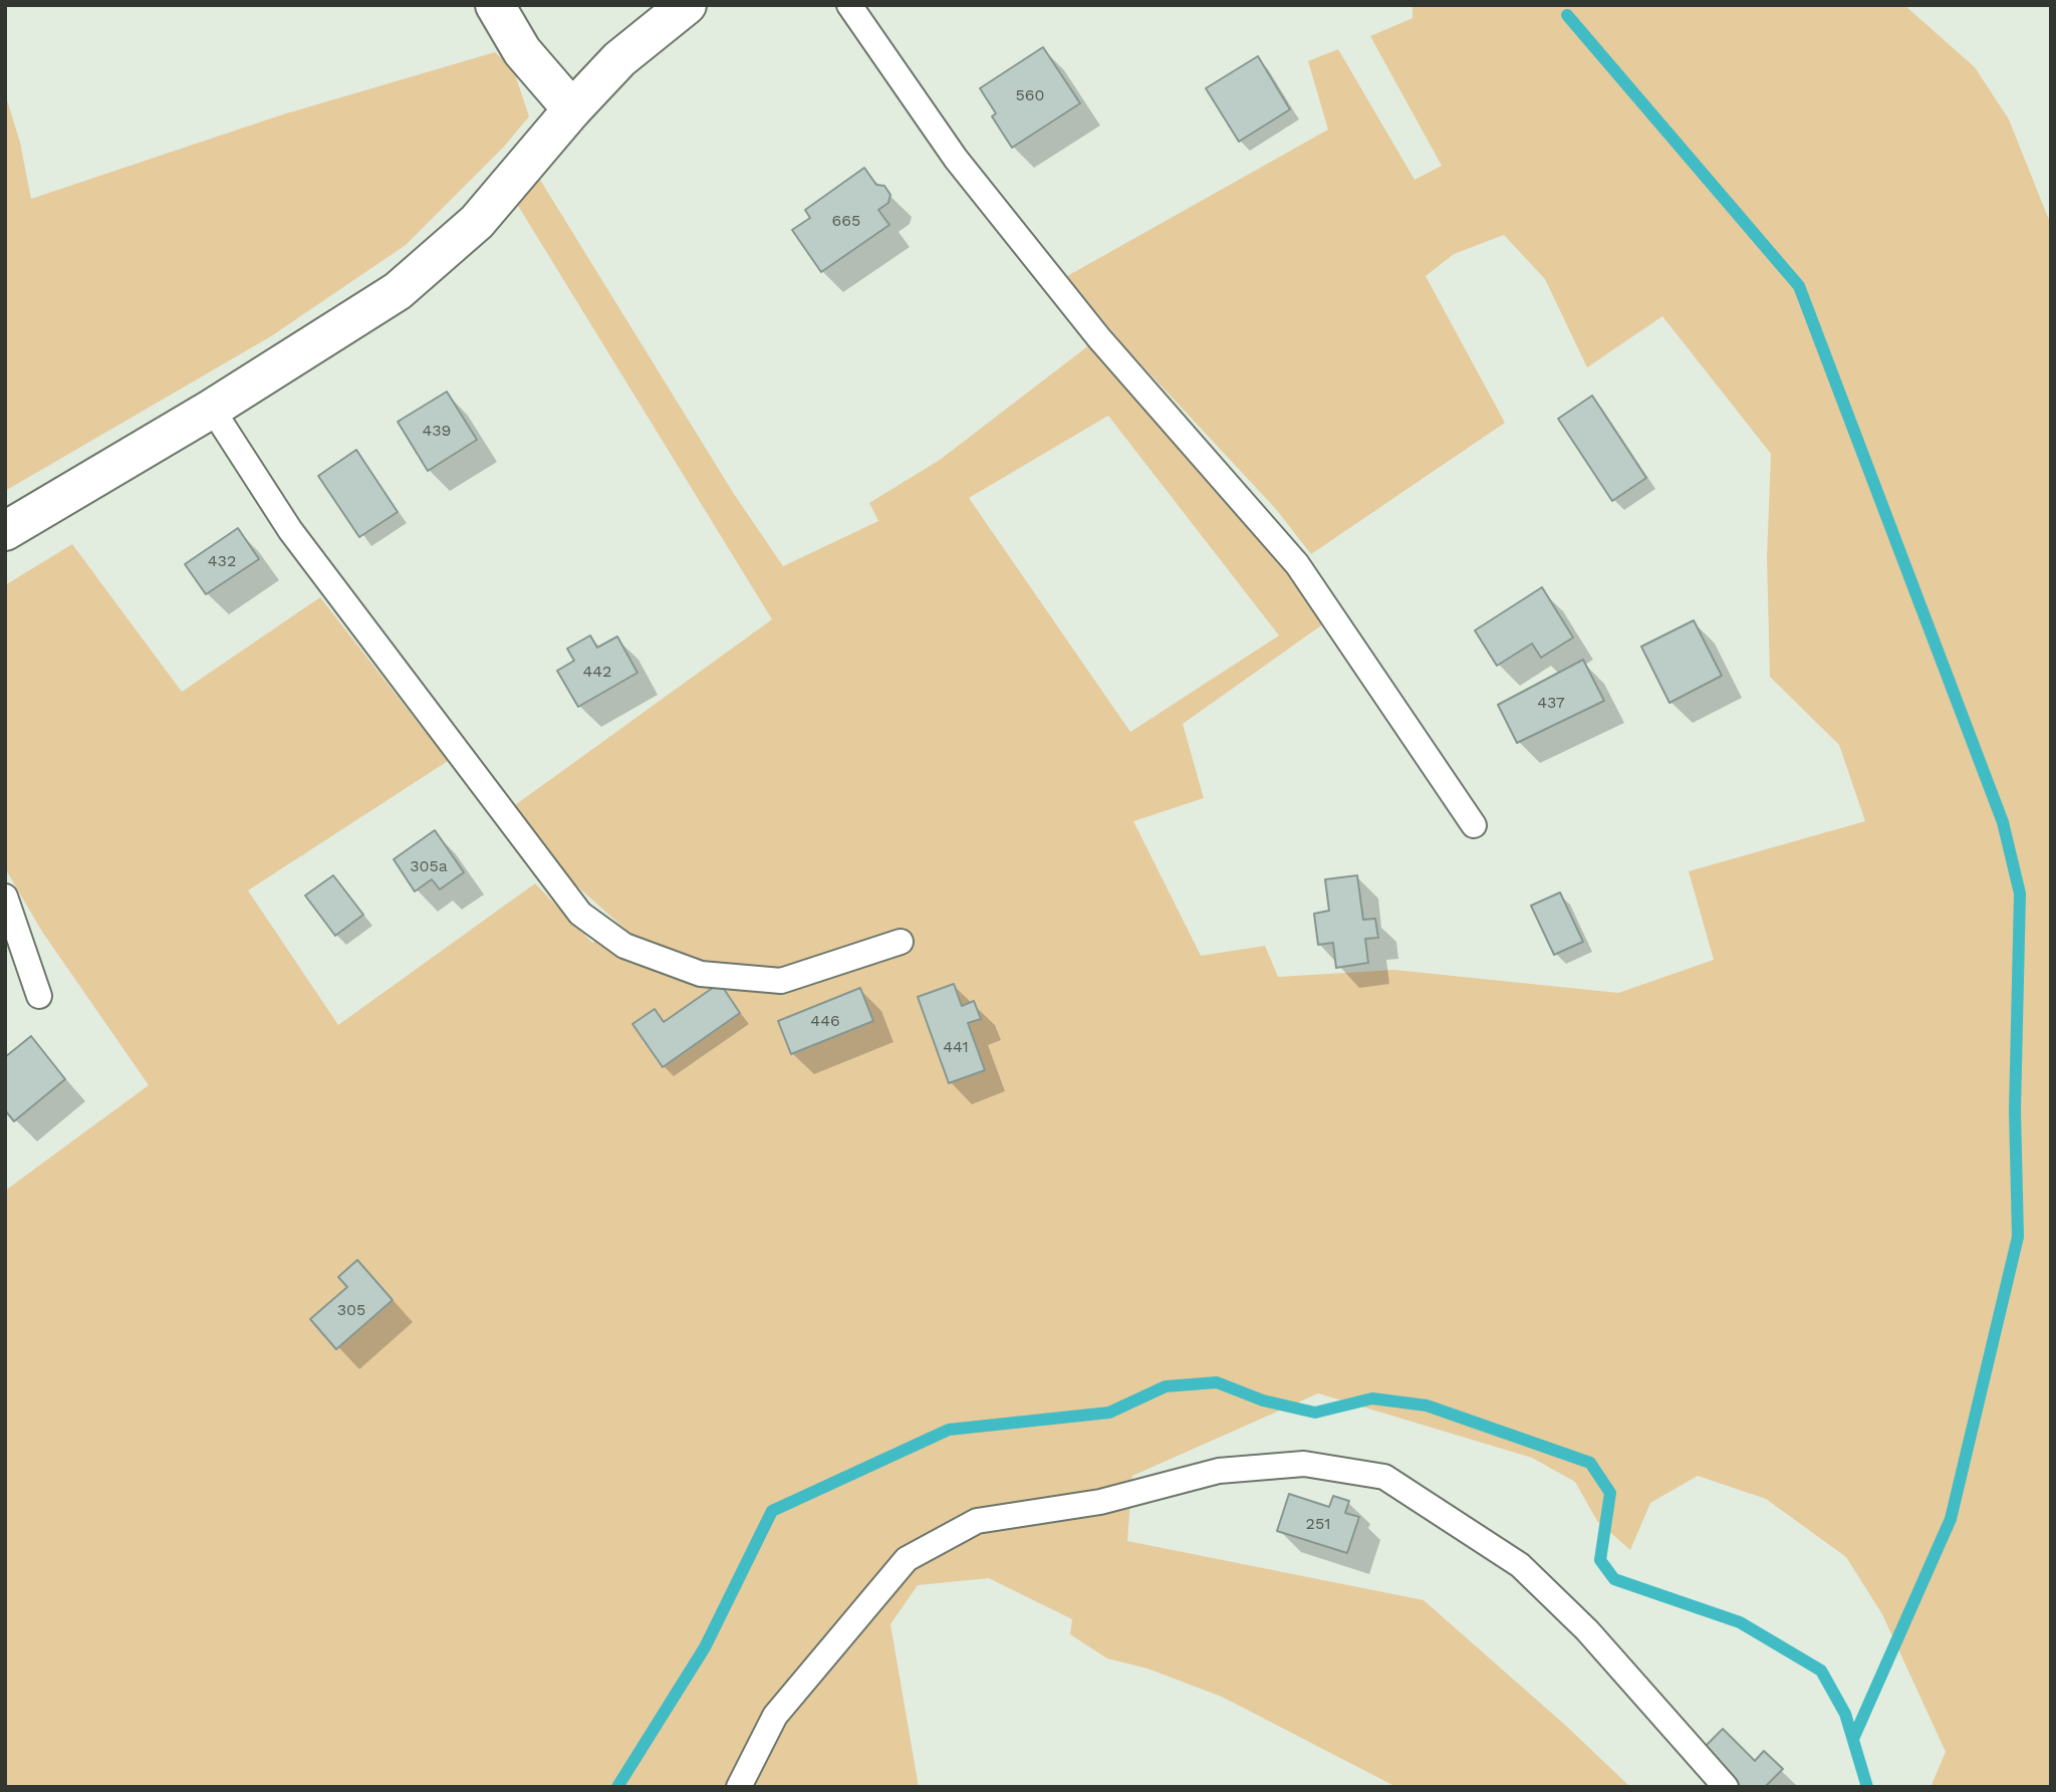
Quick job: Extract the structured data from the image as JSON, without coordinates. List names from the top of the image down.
{
  "house_numbers": [
    "560",
    "665",
    "439",
    "432",
    "442",
    "437",
    "305a",
    "446",
    "441",
    "305",
    "251"
  ]
}
